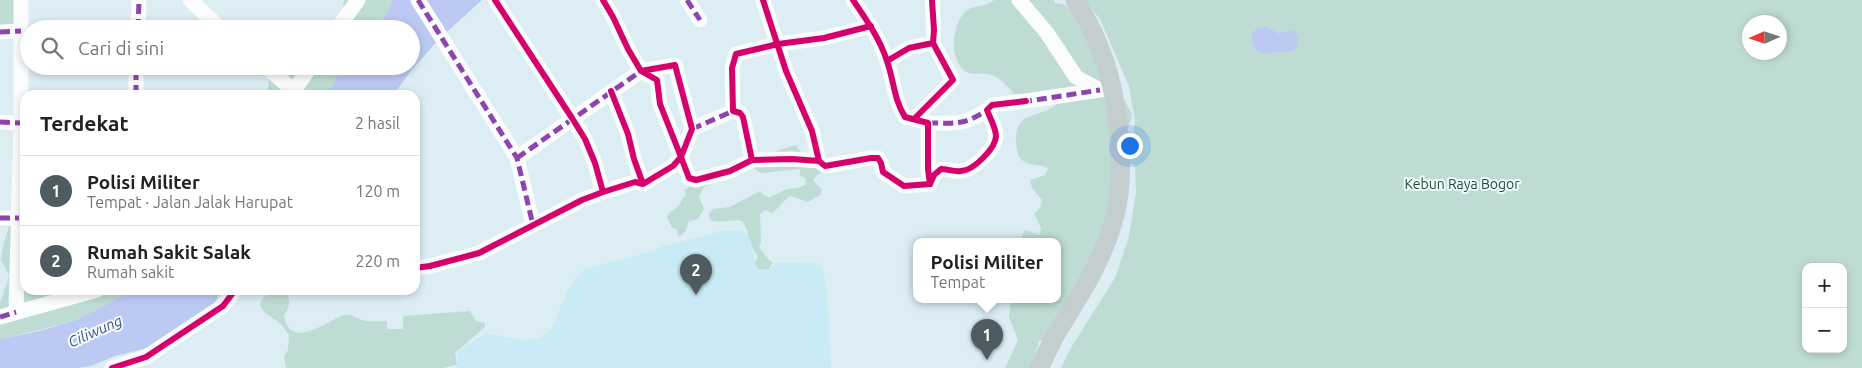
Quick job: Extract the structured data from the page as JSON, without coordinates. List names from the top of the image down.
{
  "water": ["Ciliwung"],
  "parks": ["Kebun Raya Bogor"],
  "north": "left",
  "page": {
    "search": "Cari di sini",
    "heading": ["Terdekat", "2 hasil"],
    "list": [
      {
        "mark": "1",
        "name": "Polisi Militer",
        "note": "Tempat · Jalan Jalak Harupat",
        "value": "120 m"
      },
      {
        "mark": "2",
        "name": "Rumah Sakit Salak",
        "note": "Rumah sakit",
        "value": "220 m"
      }
    ],
    "popup": ["Polisi Militer", "Tempat"],
    "pins": ["2", "1"],
    "map_buttons": ["+", "−"]
  }
}
